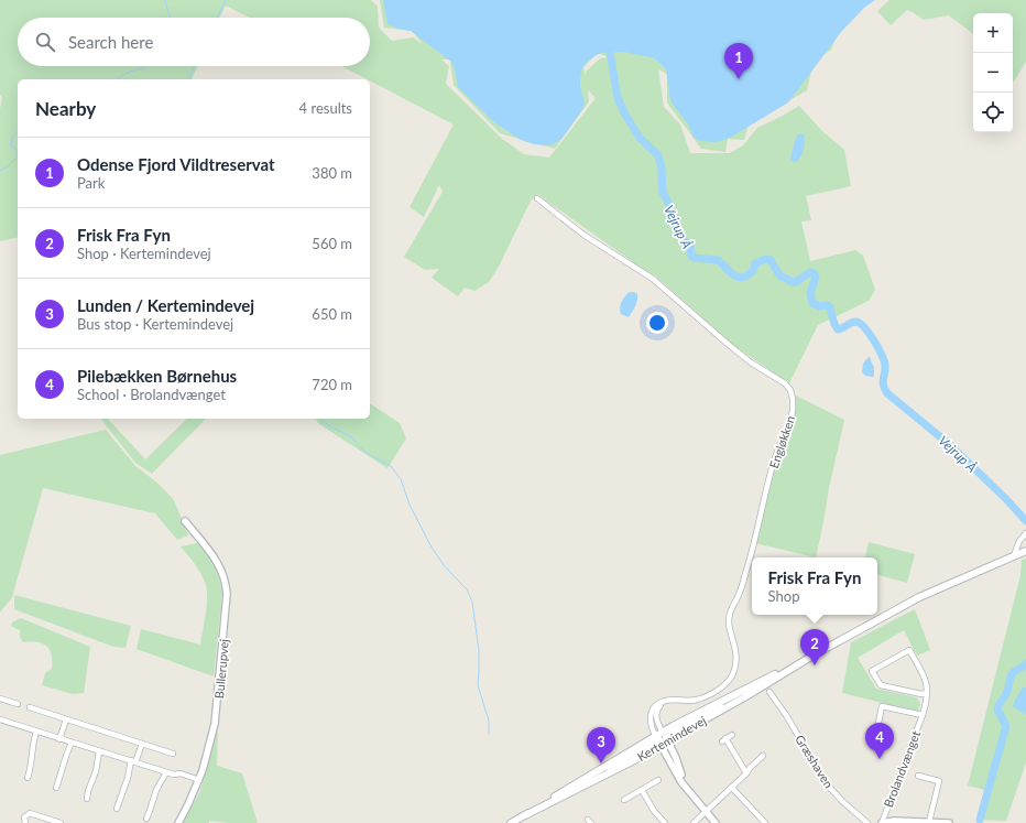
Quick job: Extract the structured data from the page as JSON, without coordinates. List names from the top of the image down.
{
  "streets": {
    "main road": ["Kertemindevej"],
    "street": [
      "Engløkken",
      "Bullerupvej",
      "Græshaven",
      "Brolandvænget"
    ]
  },
  "water": ["Vejrup Å"],
  "page": {
    "map_buttons": ["+", "−"],
    "search": "Search here",
    "pins": [
      "1",
      "2",
      "4",
      "3"
    ],
    "heading": ["Nearby", "4 results"],
    "list": [
      {
        "mark": "1",
        "name": "Odense Fjord Vildtreservat",
        "note": "Park",
        "value": "380 m"
      },
      {
        "mark": "2",
        "name": "Frisk Fra Fyn",
        "note": "Shop · Kertemindevej",
        "value": "560 m"
      },
      {
        "mark": "3",
        "name": "Lunden / Kertemindevej",
        "note": "Bus stop · Kertemindevej",
        "value": "650 m"
      },
      {
        "mark": "4",
        "name": "Pilebækken Børnehus",
        "note": "School · Brolandvænget",
        "value": "720 m"
      }
    ],
    "popup": ["Frisk Fra Fyn", "Shop"]
  }
}
